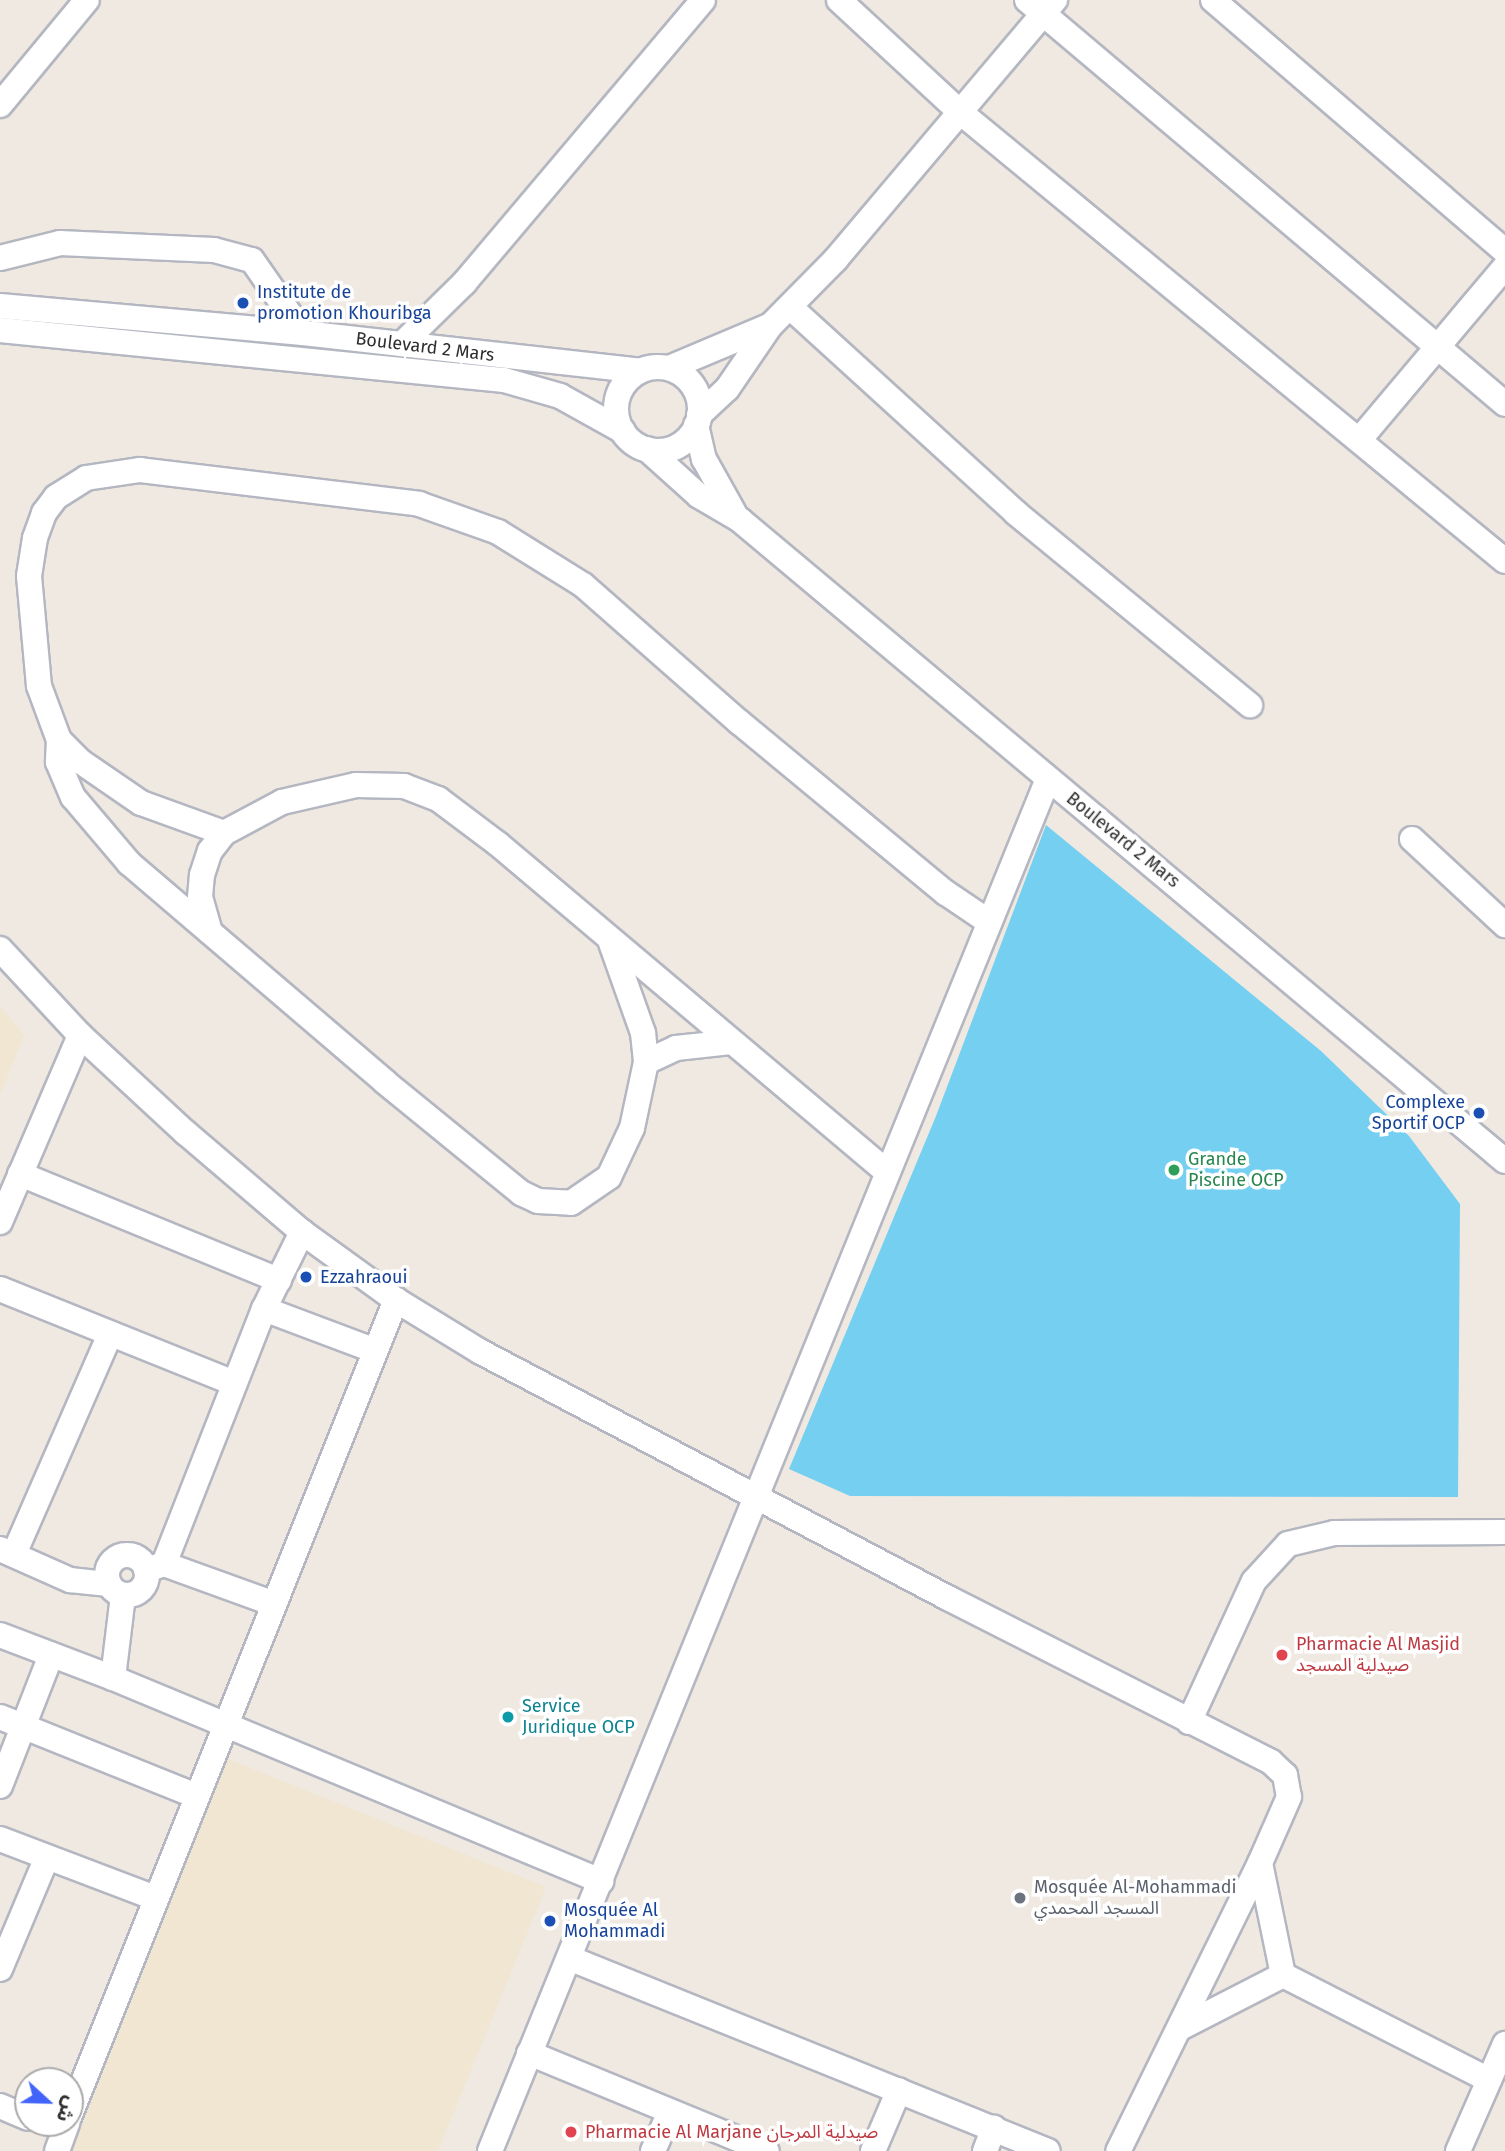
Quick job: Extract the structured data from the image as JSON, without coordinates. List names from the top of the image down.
{
  "streets": {
    "street": ["Boulevard 2 Mars"]
  },
  "places": [
    "Institute de promotion Khouribga",
    "Complexe Sportif OCP",
    "Grande Piscine OCP",
    "Ezzahraoui",
    "Pharmacie Al Masjid صيدلية المسجد",
    "Service Juridique OCP",
    "Mosquée Al-Mohammadi المسجد المحمدي",
    "Mosquée Al Mohammadi",
    "Pharmacie Al Marjane صيدلية المرجان"
  ],
  "north": "right"
}
